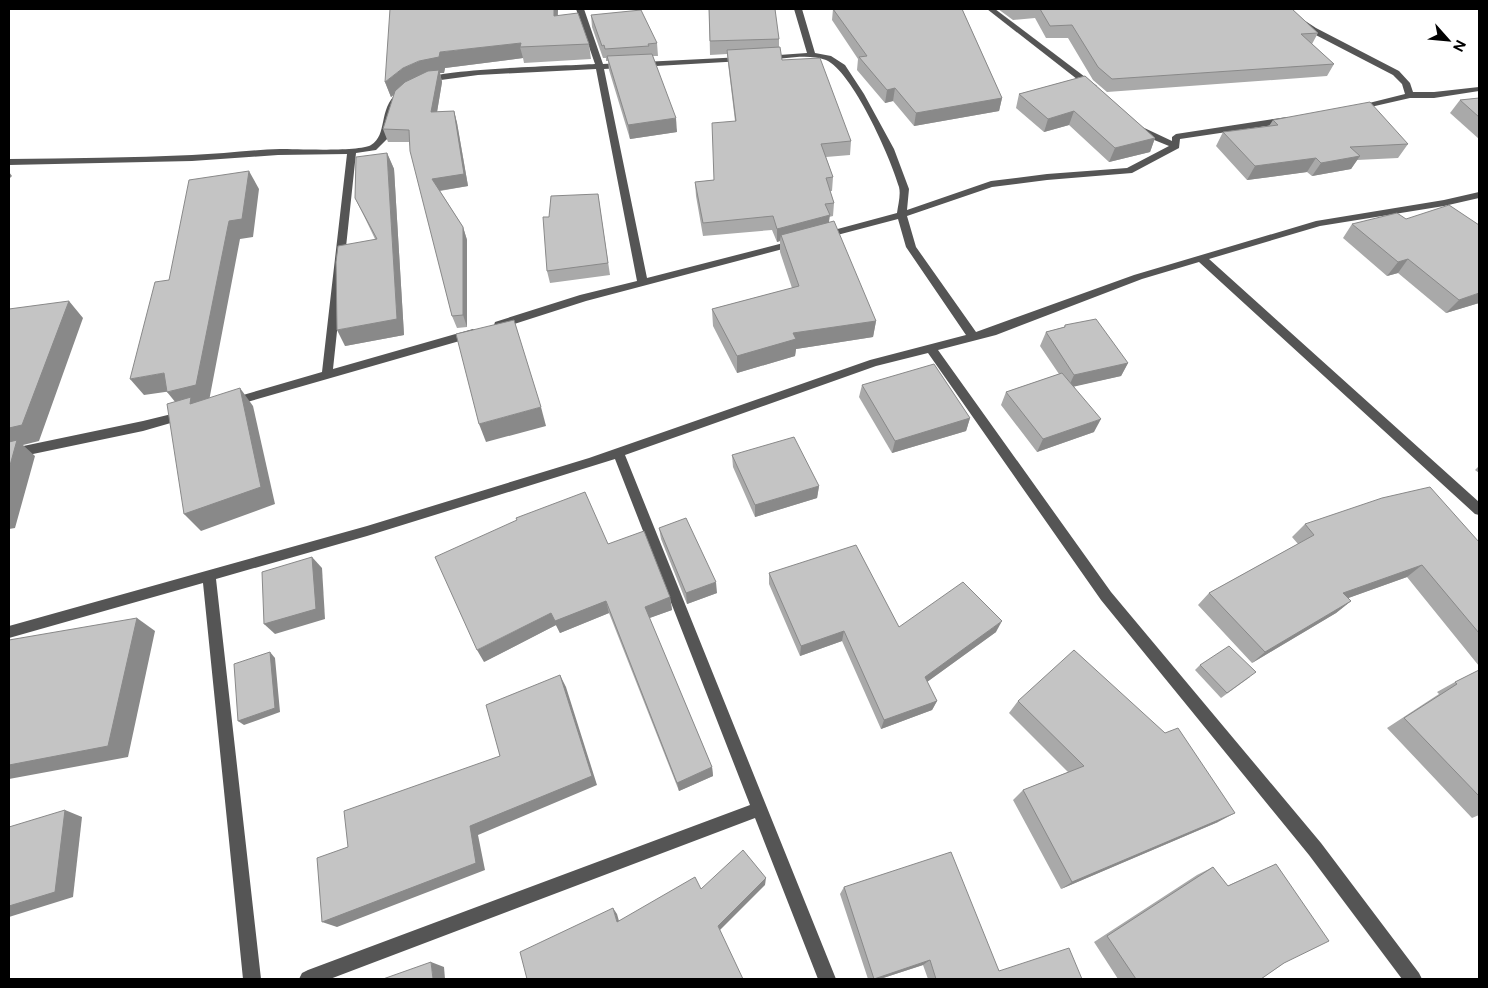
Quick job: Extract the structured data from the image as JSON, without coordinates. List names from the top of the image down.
{
  "north": "bottom right"
}
